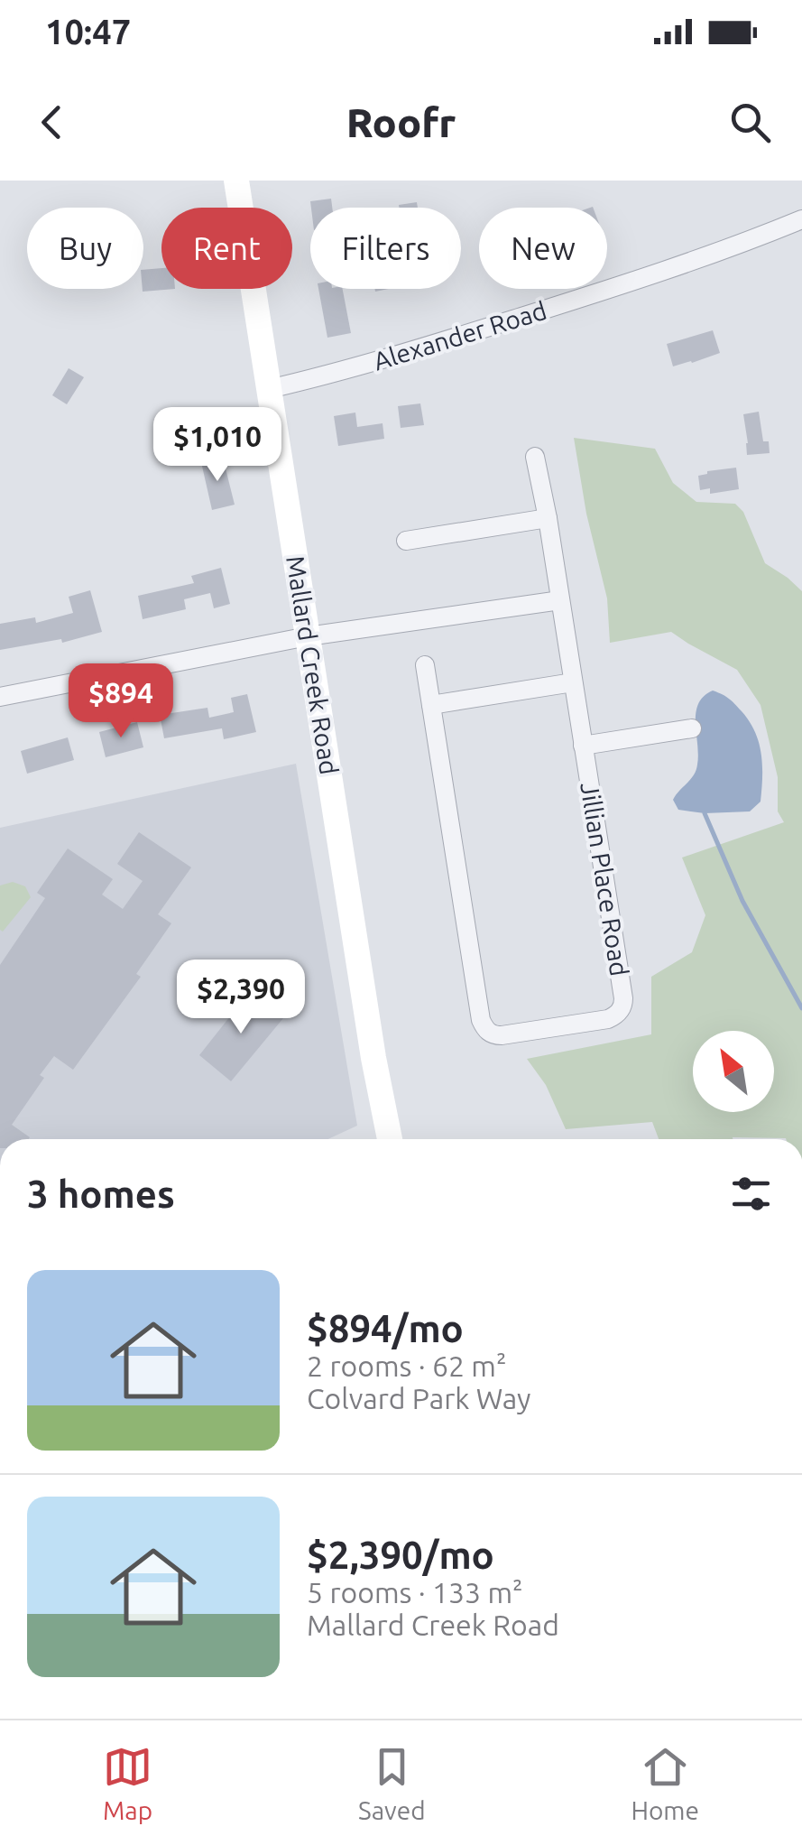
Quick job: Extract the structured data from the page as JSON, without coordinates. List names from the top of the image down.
{
  "streets": {
    "main road": ["Mallard Creek Road"],
    "street": ["Alexander Road", "Jillian Place Road"]
  },
  "crossings": [
    ["Alexander Road", "Mallard Creek Road"]
  ],
  "north": "top left",
  "page": {
    "status": "10:47",
    "header": "Roofr",
    "chip": [
      "Buy",
      "Rent",
      "Filters",
      "New"
    ],
    "price": ["$1,010", "$894", "$2,390"],
    "heading": "3 homes",
    "list": [
      {
        "name": "$894/mo",
        "note": "2 rooms · 62 m² · Colvard Park Way"
      },
      {
        "name": "$2,390/mo",
        "note": "5 rooms · 133 m² · Mallard Creek Road"
      }
    ],
    "tabs": ["Map", "Saved", "Home"]
  }
}
